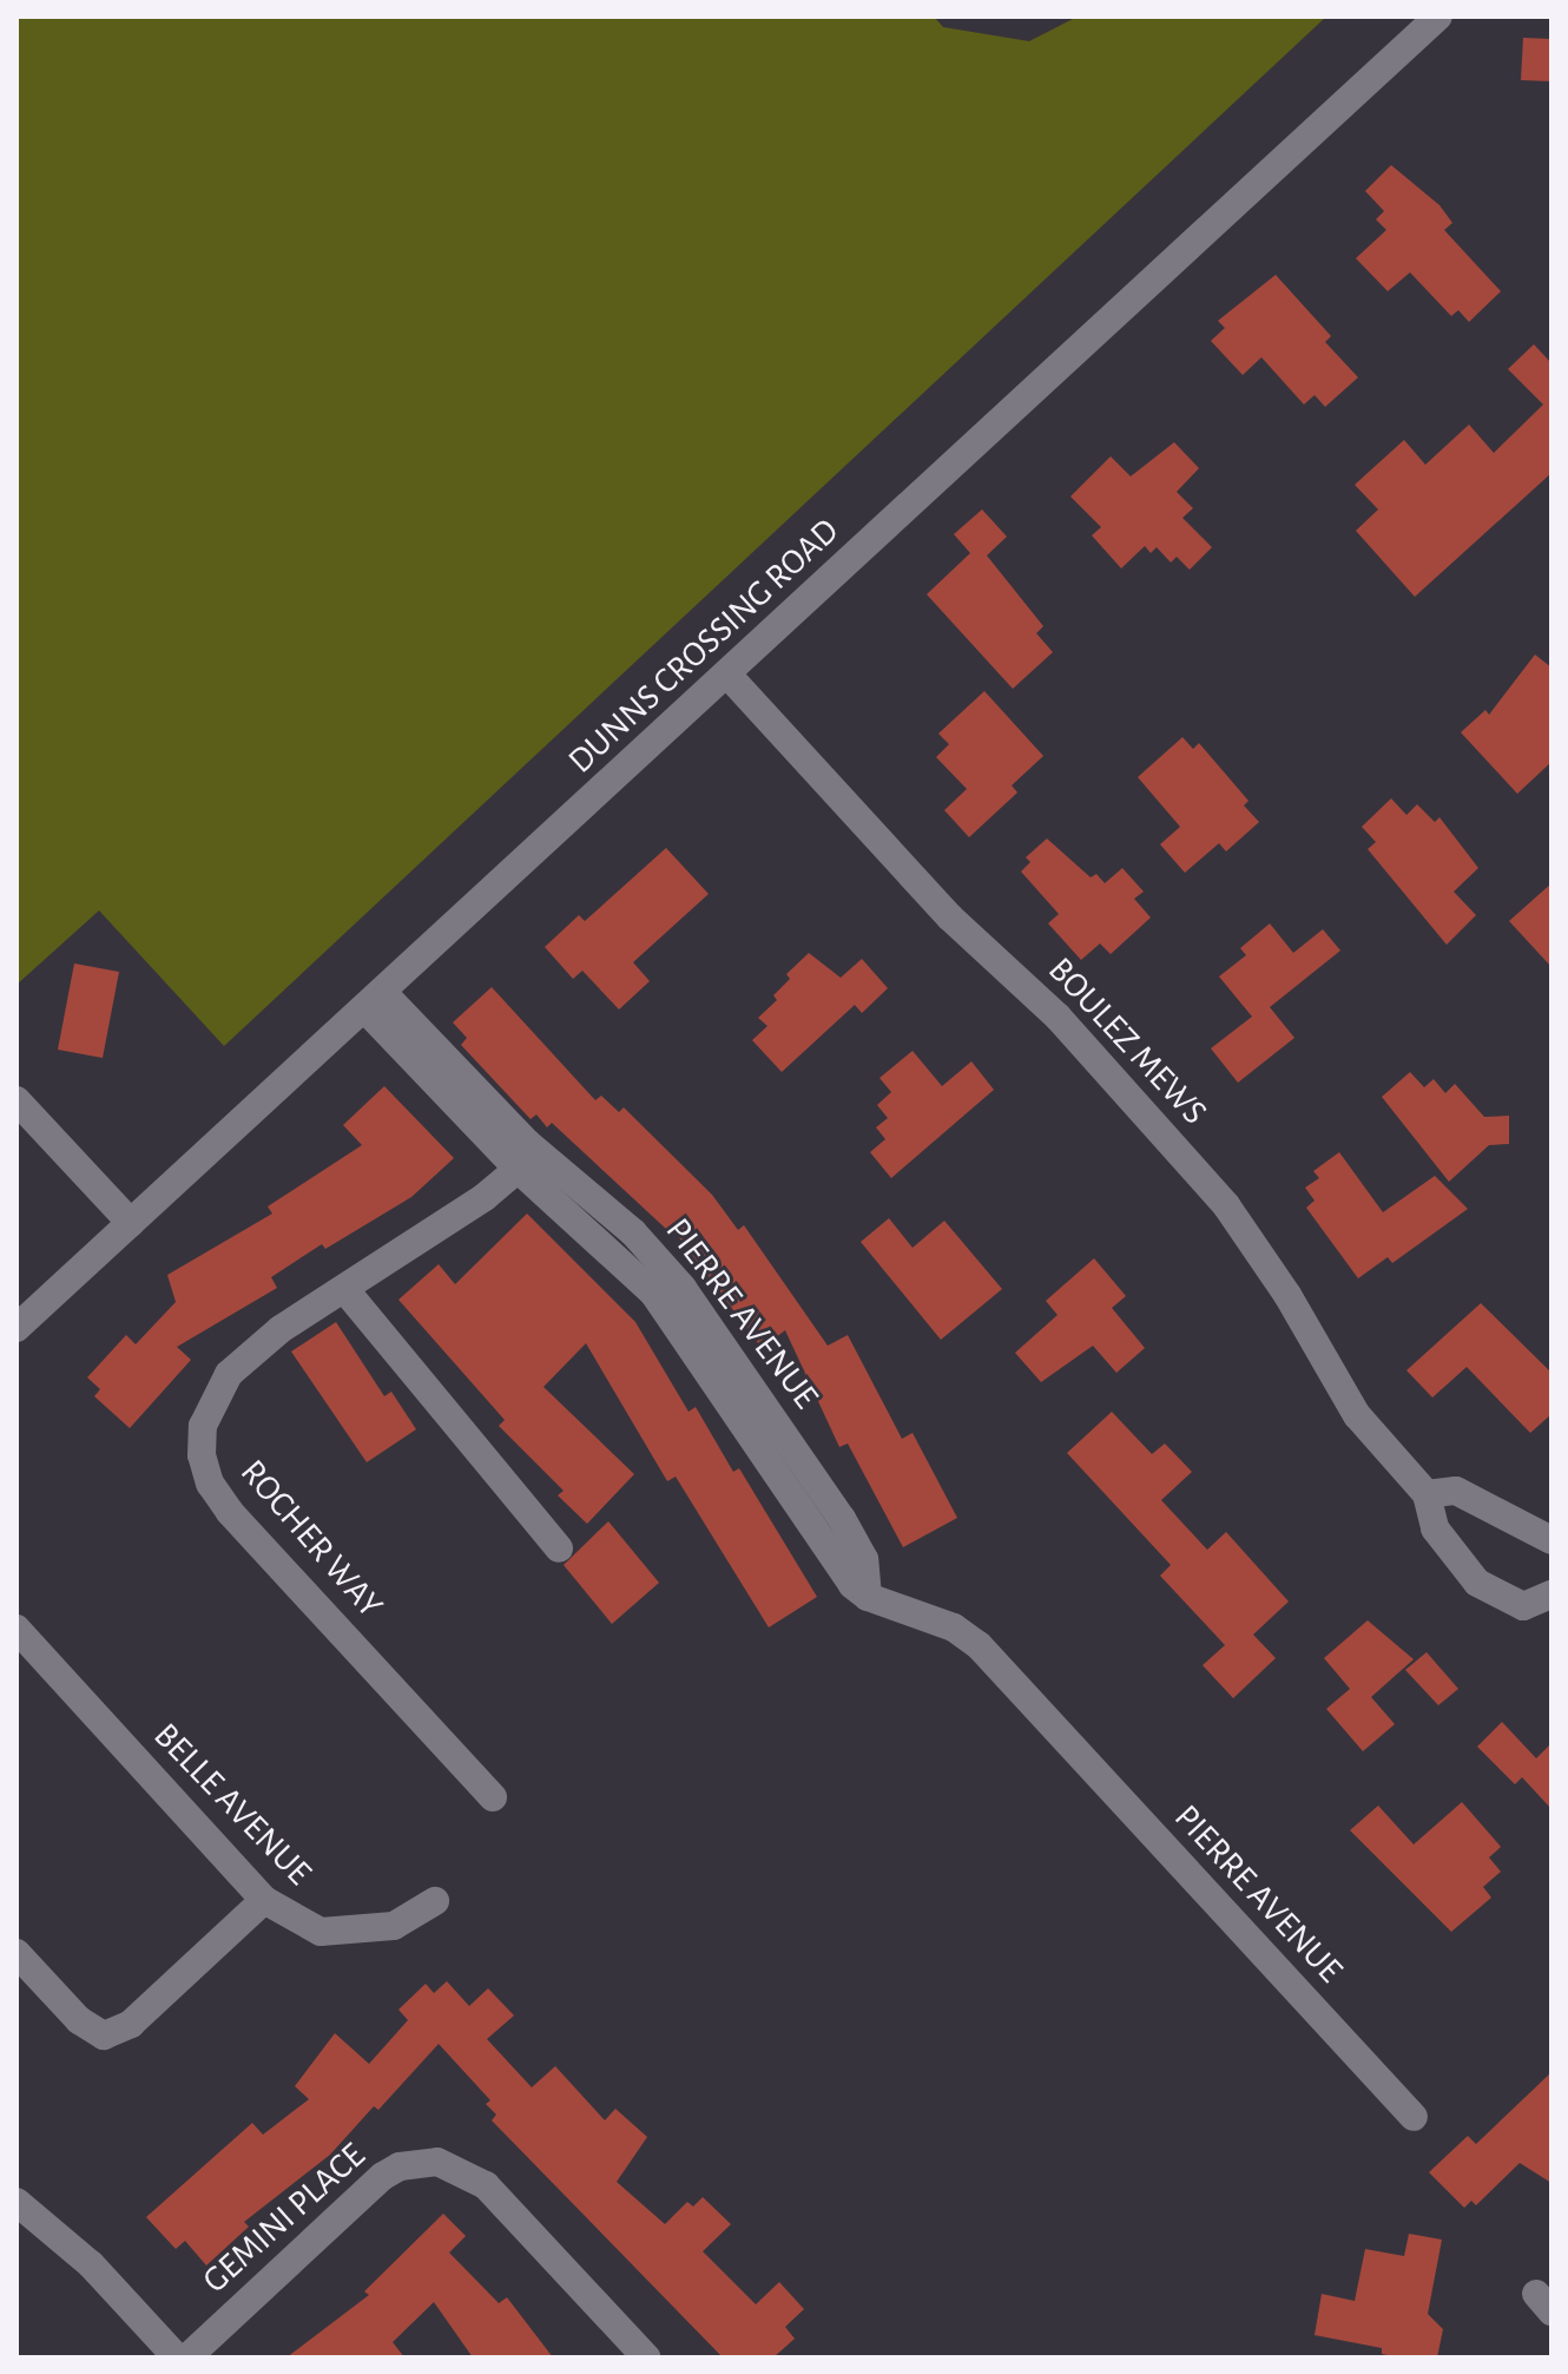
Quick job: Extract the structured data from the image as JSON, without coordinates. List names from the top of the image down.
{
  "streets": {
    "street": [
      "DUNNS CROSSING ROAD",
      "BOULEZ MEWS",
      "PIERRE AVENUE",
      "ROCHER WAY",
      "BELLE AVENUE",
      "GEMINI PLACE"
    ]
  },
  "crossings": [
    ["DUNNS CROSSING ROAD", "BOULEZ MEWS"],
    ["DUNNS CROSSING ROAD", "PIERRE AVENUE"],
    ["PIERRE AVENUE", "ROCHER WAY"]
  ]
}
